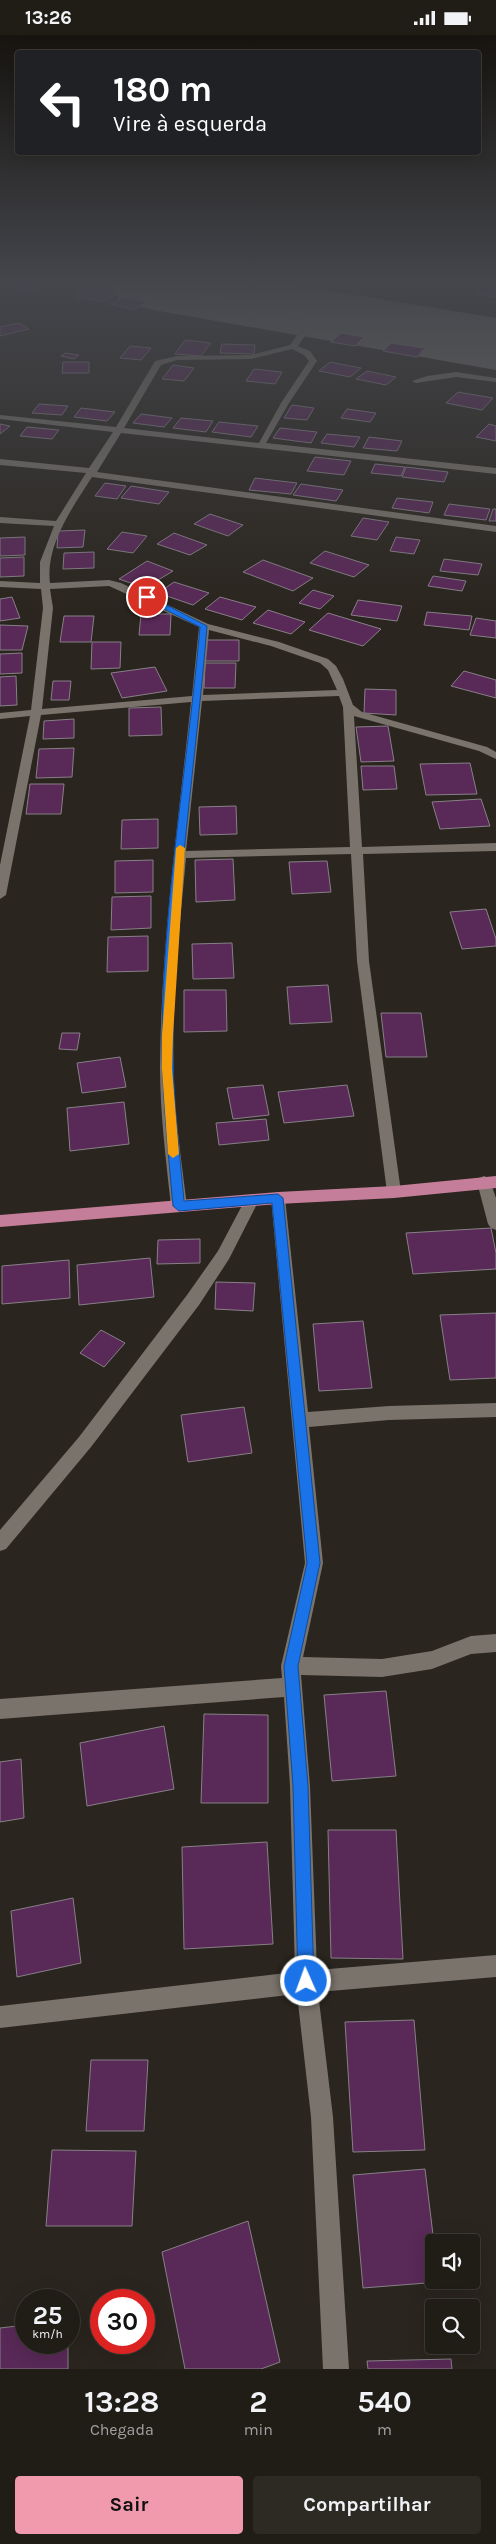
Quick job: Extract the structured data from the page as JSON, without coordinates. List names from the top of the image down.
{
  "page": {
    "status": "13:26",
    "turn": ["180 m", "Vire à esquerda"],
    "speed": "25 km/h",
    "limit": "30",
    "eta": [
      "13:28",
      "Chegada",
      "2",
      "min",
      "540",
      "m"
    ],
    "buttons": ["Sair", "Compartilhar"]
  }
}
